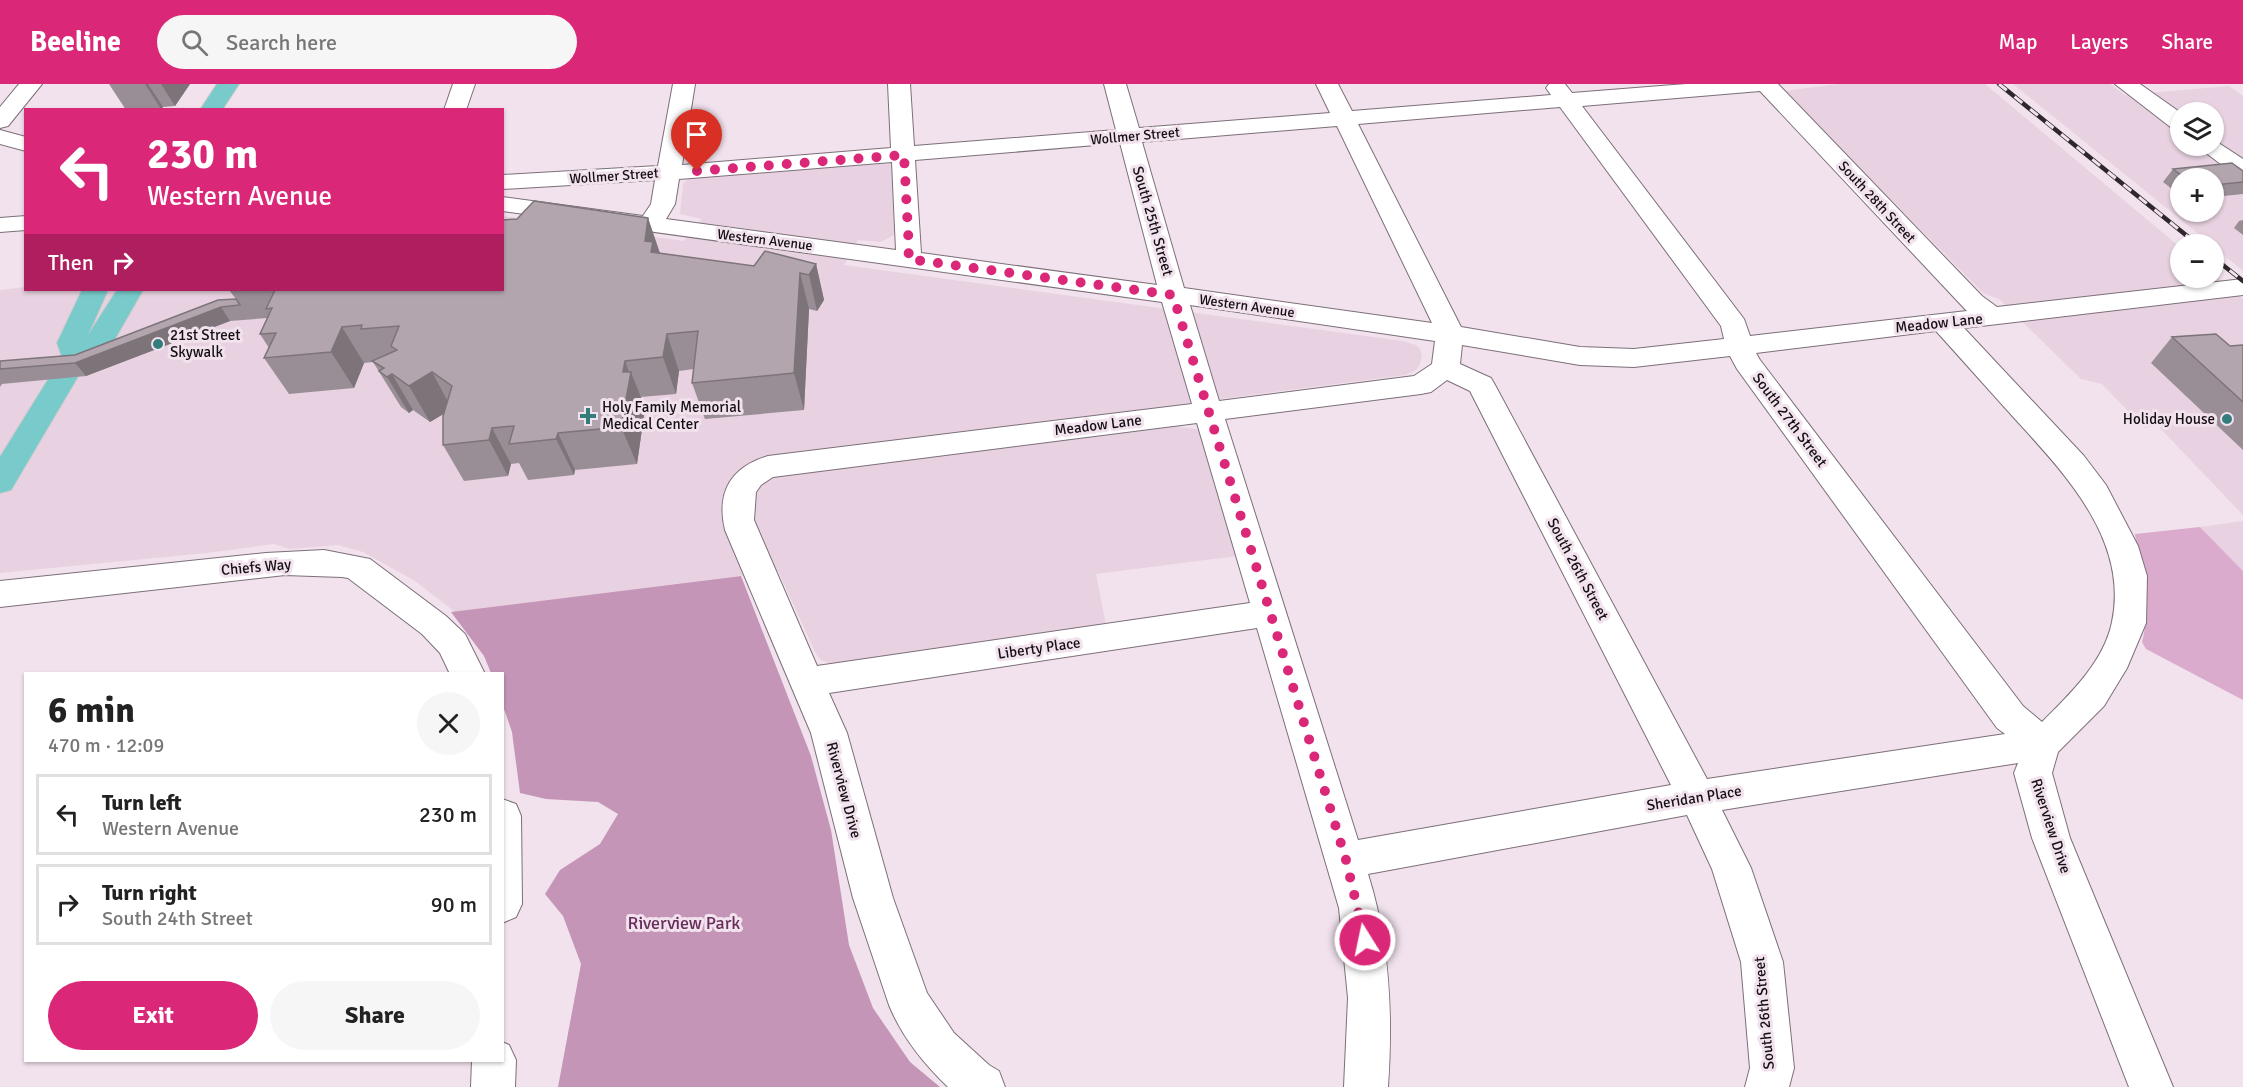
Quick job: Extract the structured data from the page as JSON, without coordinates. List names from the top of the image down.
{
  "streets": {
    "street": [
      "Wollmer Street",
      "South 28th Street",
      "South 25th Street",
      "Western Avenue",
      "Meadow Lane",
      "South 27th Street",
      "Chiefs Way",
      "South 26th Street",
      "Liberty Place",
      "Riverview Drive",
      "Sheridan Place"
    ]
  },
  "crossings": [
    ["Wollmer Street", "South 28th Street"],
    ["Wollmer Street", "South 25th Street"],
    ["Wollmer Street", "South 27th Street"],
    ["South 28th Street", "Meadow Lane"],
    ["South 25th Street", "Western Avenue"],
    ["South 25th Street", "Meadow Lane"],
    ["South 25th Street", "Liberty Place"],
    ["South 25th Street", "Sheridan Place"],
    ["Western Avenue", "Meadow Lane"],
    ["Meadow Lane", "South 27th Street"],
    ["Meadow Lane", "South 26th Street"],
    ["Meadow Lane", "Riverview Drive"],
    ["South 27th Street", "Riverview Drive"],
    ["South 27th Street", "Sheridan Place"],
    ["South 26th Street", "Sheridan Place"],
    ["Liberty Place", "Riverview Drive"],
    ["Riverview Drive", "Sheridan Place"]
  ],
  "parks": ["Riverview Park"],
  "places": {
    "other": ["21st Street Skywalk", "Holiday House"],
    "health": ["Holy Family Memorial Medical Center"]
  },
  "page": {
    "header": "Beeline",
    "search": "Search here",
    "nav": ["Map", "Layers", "Share"],
    "map_buttons": ["+", "−"],
    "turn": ["230 m", "Western Avenue"],
    "then": "Then",
    "heading": ["6 min", "470 m · 12:09"],
    "list": [
      {
        "name": "Turn left",
        "note": "Western Avenue",
        "value": "230 m"
      },
      {
        "name": "Turn right",
        "note": "South 24th Street",
        "value": "90 m"
      }
    ],
    "buttons": ["Exit", "Share"]
  }
}
